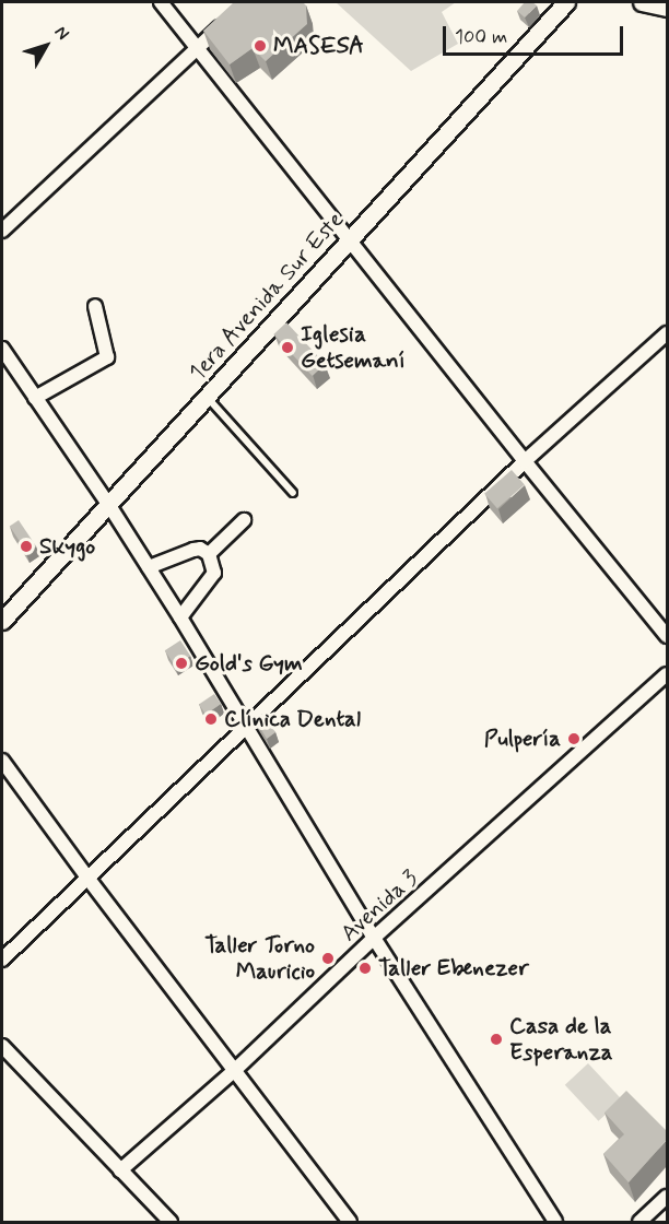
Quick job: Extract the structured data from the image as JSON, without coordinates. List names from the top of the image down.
{
  "streets": {
    "street": ["1era Avenida Sur Este", "Avenida 3"]
  },
  "places": [
    "MASESA",
    "Iglesia Getsemaní",
    "Skygo",
    "Gold's Gym",
    "Clínica Dental",
    "Pulpería",
    "Taller Torno Mauricio",
    "Taller Ebenezer",
    "Casa de la Esperanza"
  ],
  "scale_bar": "100 m",
  "north": "top right"
}
